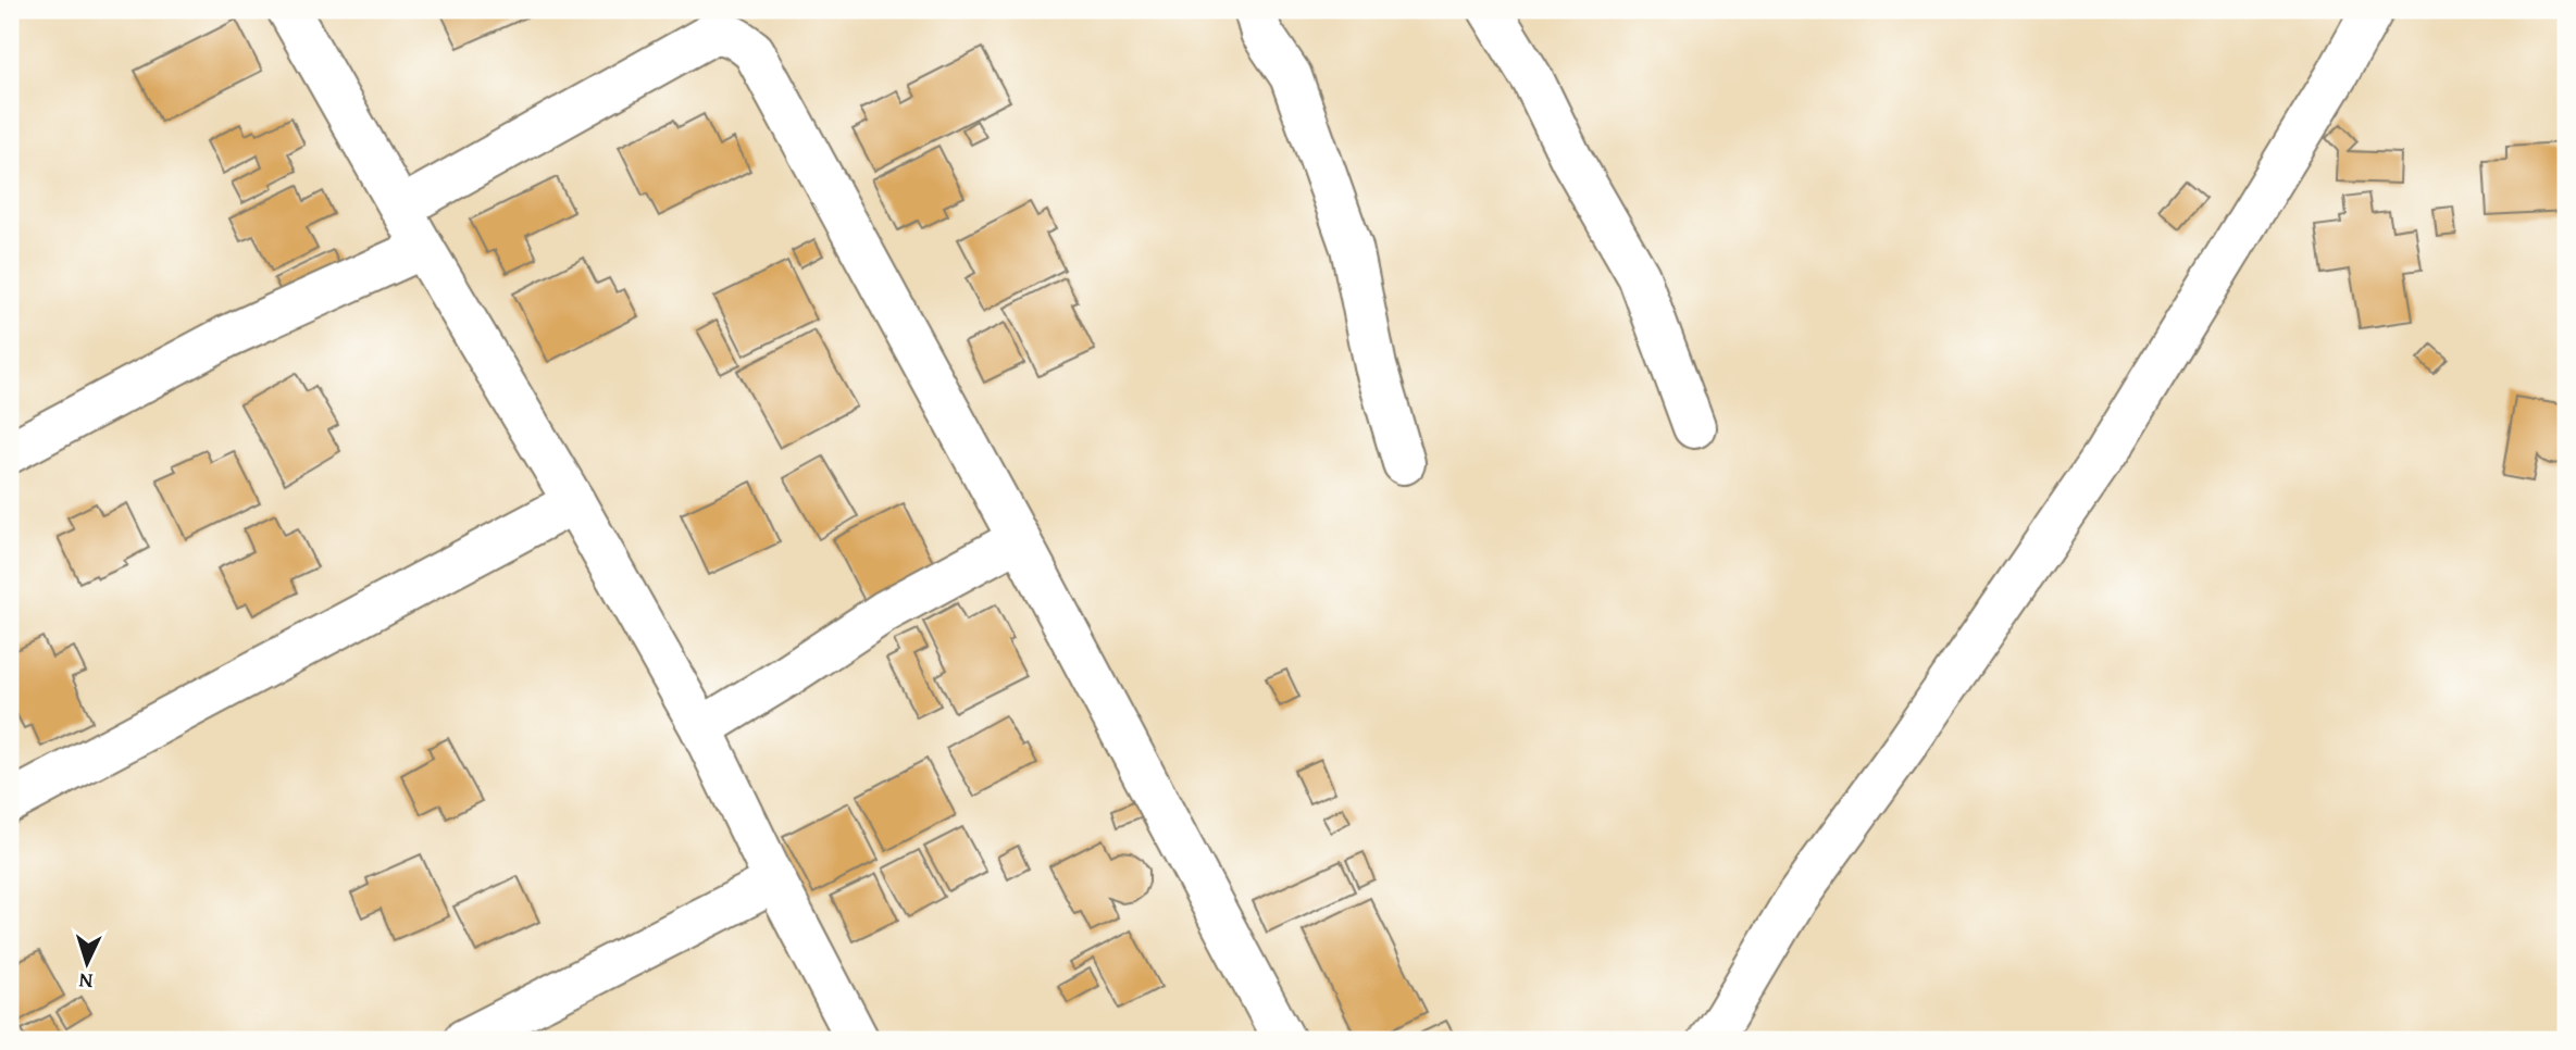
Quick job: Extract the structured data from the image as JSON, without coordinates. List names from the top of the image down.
{
  "north": "bottom"
}
